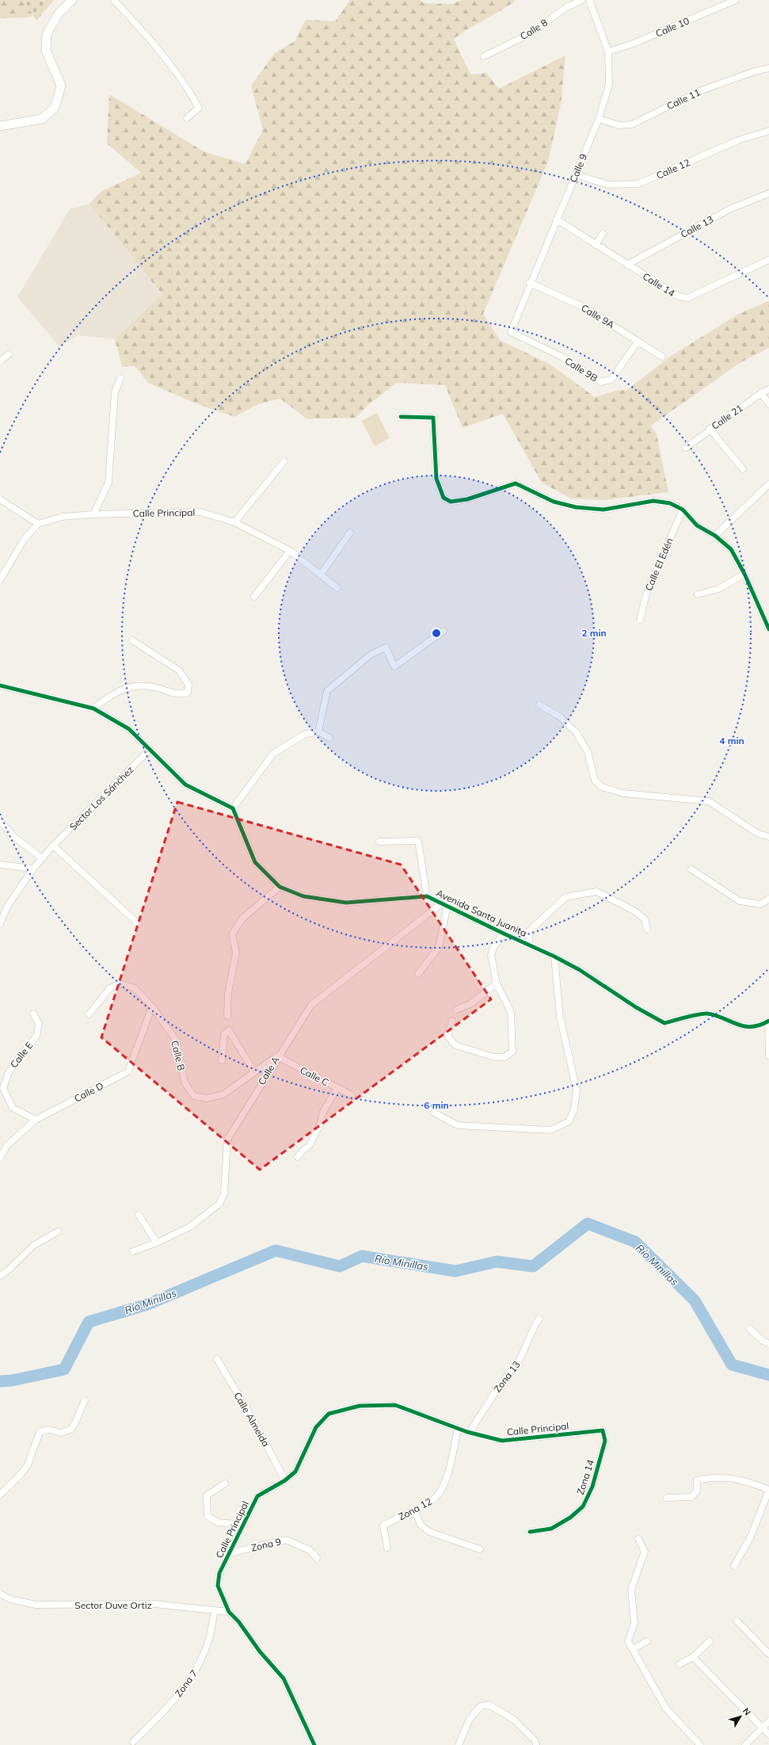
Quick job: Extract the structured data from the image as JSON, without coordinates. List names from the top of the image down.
{
  "streets": {
    "street": [
      "Calle 10",
      "Calle 8",
      "Calle 11",
      "Calle 9",
      "Calle 12",
      "Calle 13",
      "Calle 14",
      "Calle 9A",
      "Calle 9B",
      "Calle 21",
      "Calle Principal",
      "Calle El Edén",
      "Sector Los Sánchez",
      "Avenida Santa Juanita",
      "Calle E",
      "Calle B",
      "Calle A",
      "Calle C",
      "Calle D",
      "Zona 13",
      "Calle Almeida",
      "Zona 14",
      "Zona 12",
      "Zona 9",
      "Sector Duve Ortiz",
      "Zona 7"
    ]
  },
  "crossings": [
    ["Calle 10", "Calle 9"],
    ["Calle 11", "Calle 9"],
    ["Calle 9", "Calle 12"],
    ["Calle 9", "Calle 14"],
    ["Calle 9", "Calle 9A"],
    ["Calle 9", "Calle 9B"],
    ["Calle 13", "Calle 14"],
    ["Calle 9A", "Calle 9B"],
    ["Calle Principal", "Zona 13"],
    ["Calle Principal", "Calle Almeida"],
    ["Calle Principal", "Zona 14"],
    ["Calle Principal", "Zona 12"],
    ["Calle Principal", "Zona 9"],
    ["Calle Principal", "Sector Duve Ortiz"],
    ["Avenida Santa Juanita", "Calle A"],
    ["Calle E", "Calle D"],
    ["Calle B", "Calle A"],
    ["Calle B", "Calle C"],
    ["Calle B", "Calle D"],
    ["Calle A", "Calle C"],
    ["Sector Duve Ortiz", "Zona 7"]
  ],
  "water": ["Río Minillas"],
  "north": "top right",
  "rings": ["2 min", "4 min", "6 min"]
}
